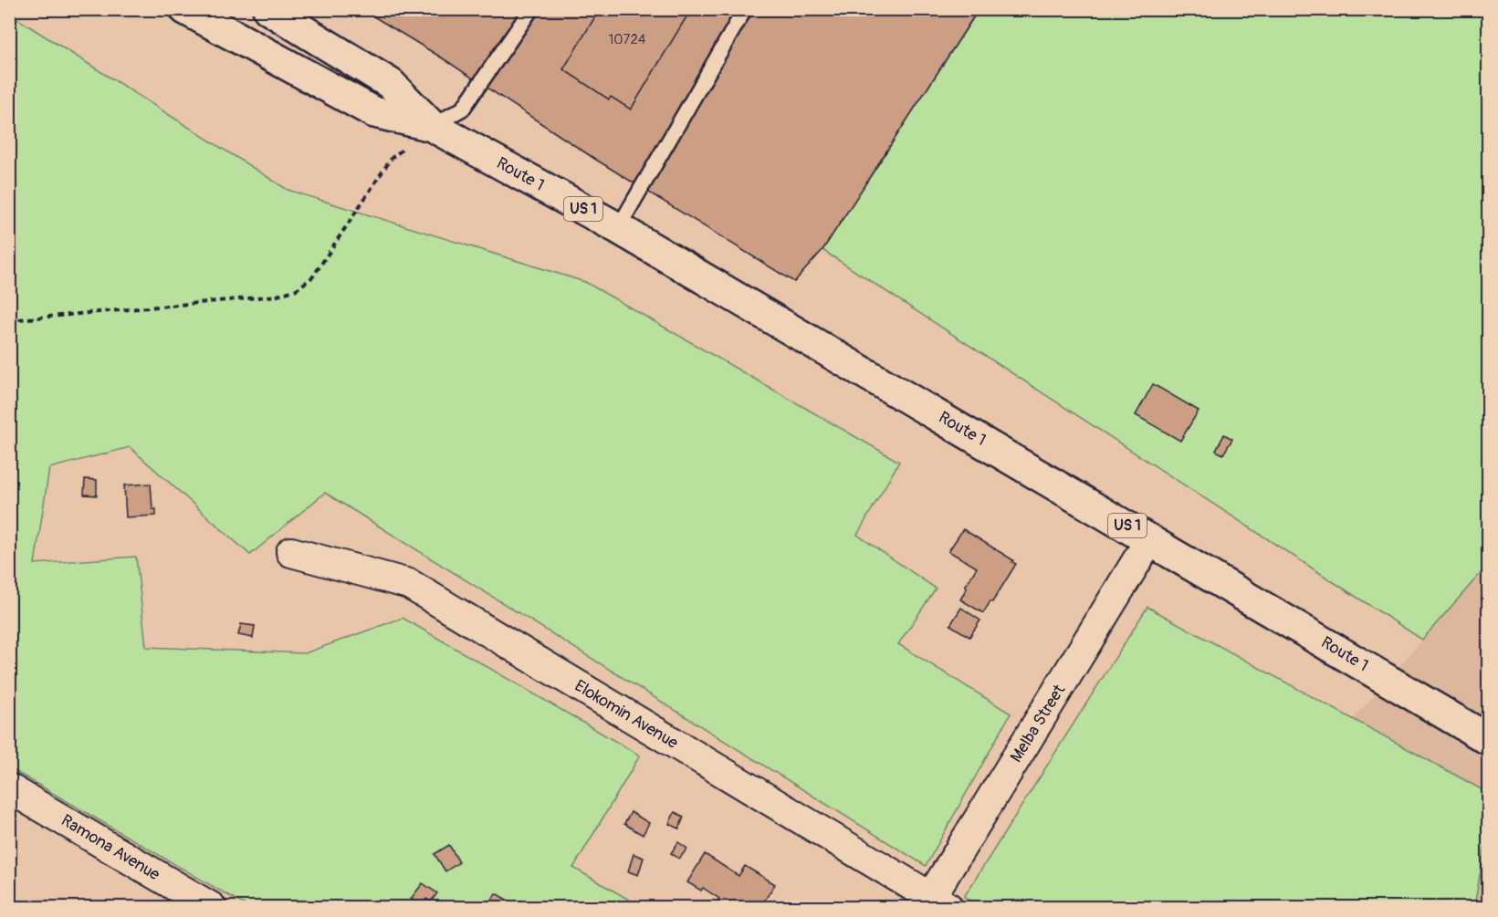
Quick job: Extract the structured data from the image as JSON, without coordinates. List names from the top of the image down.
{
  "streets": {
    "main road": ["Route 1", "US 1"],
    "street": ["Elokomin Avenue", "Melba Street", "Ramona Avenue"]
  },
  "crossings": [
    ["Route 1", "Melba Street"],
    ["Elokomin Avenue", "Melba Street"]
  ],
  "house_numbers": ["10724"]
}
